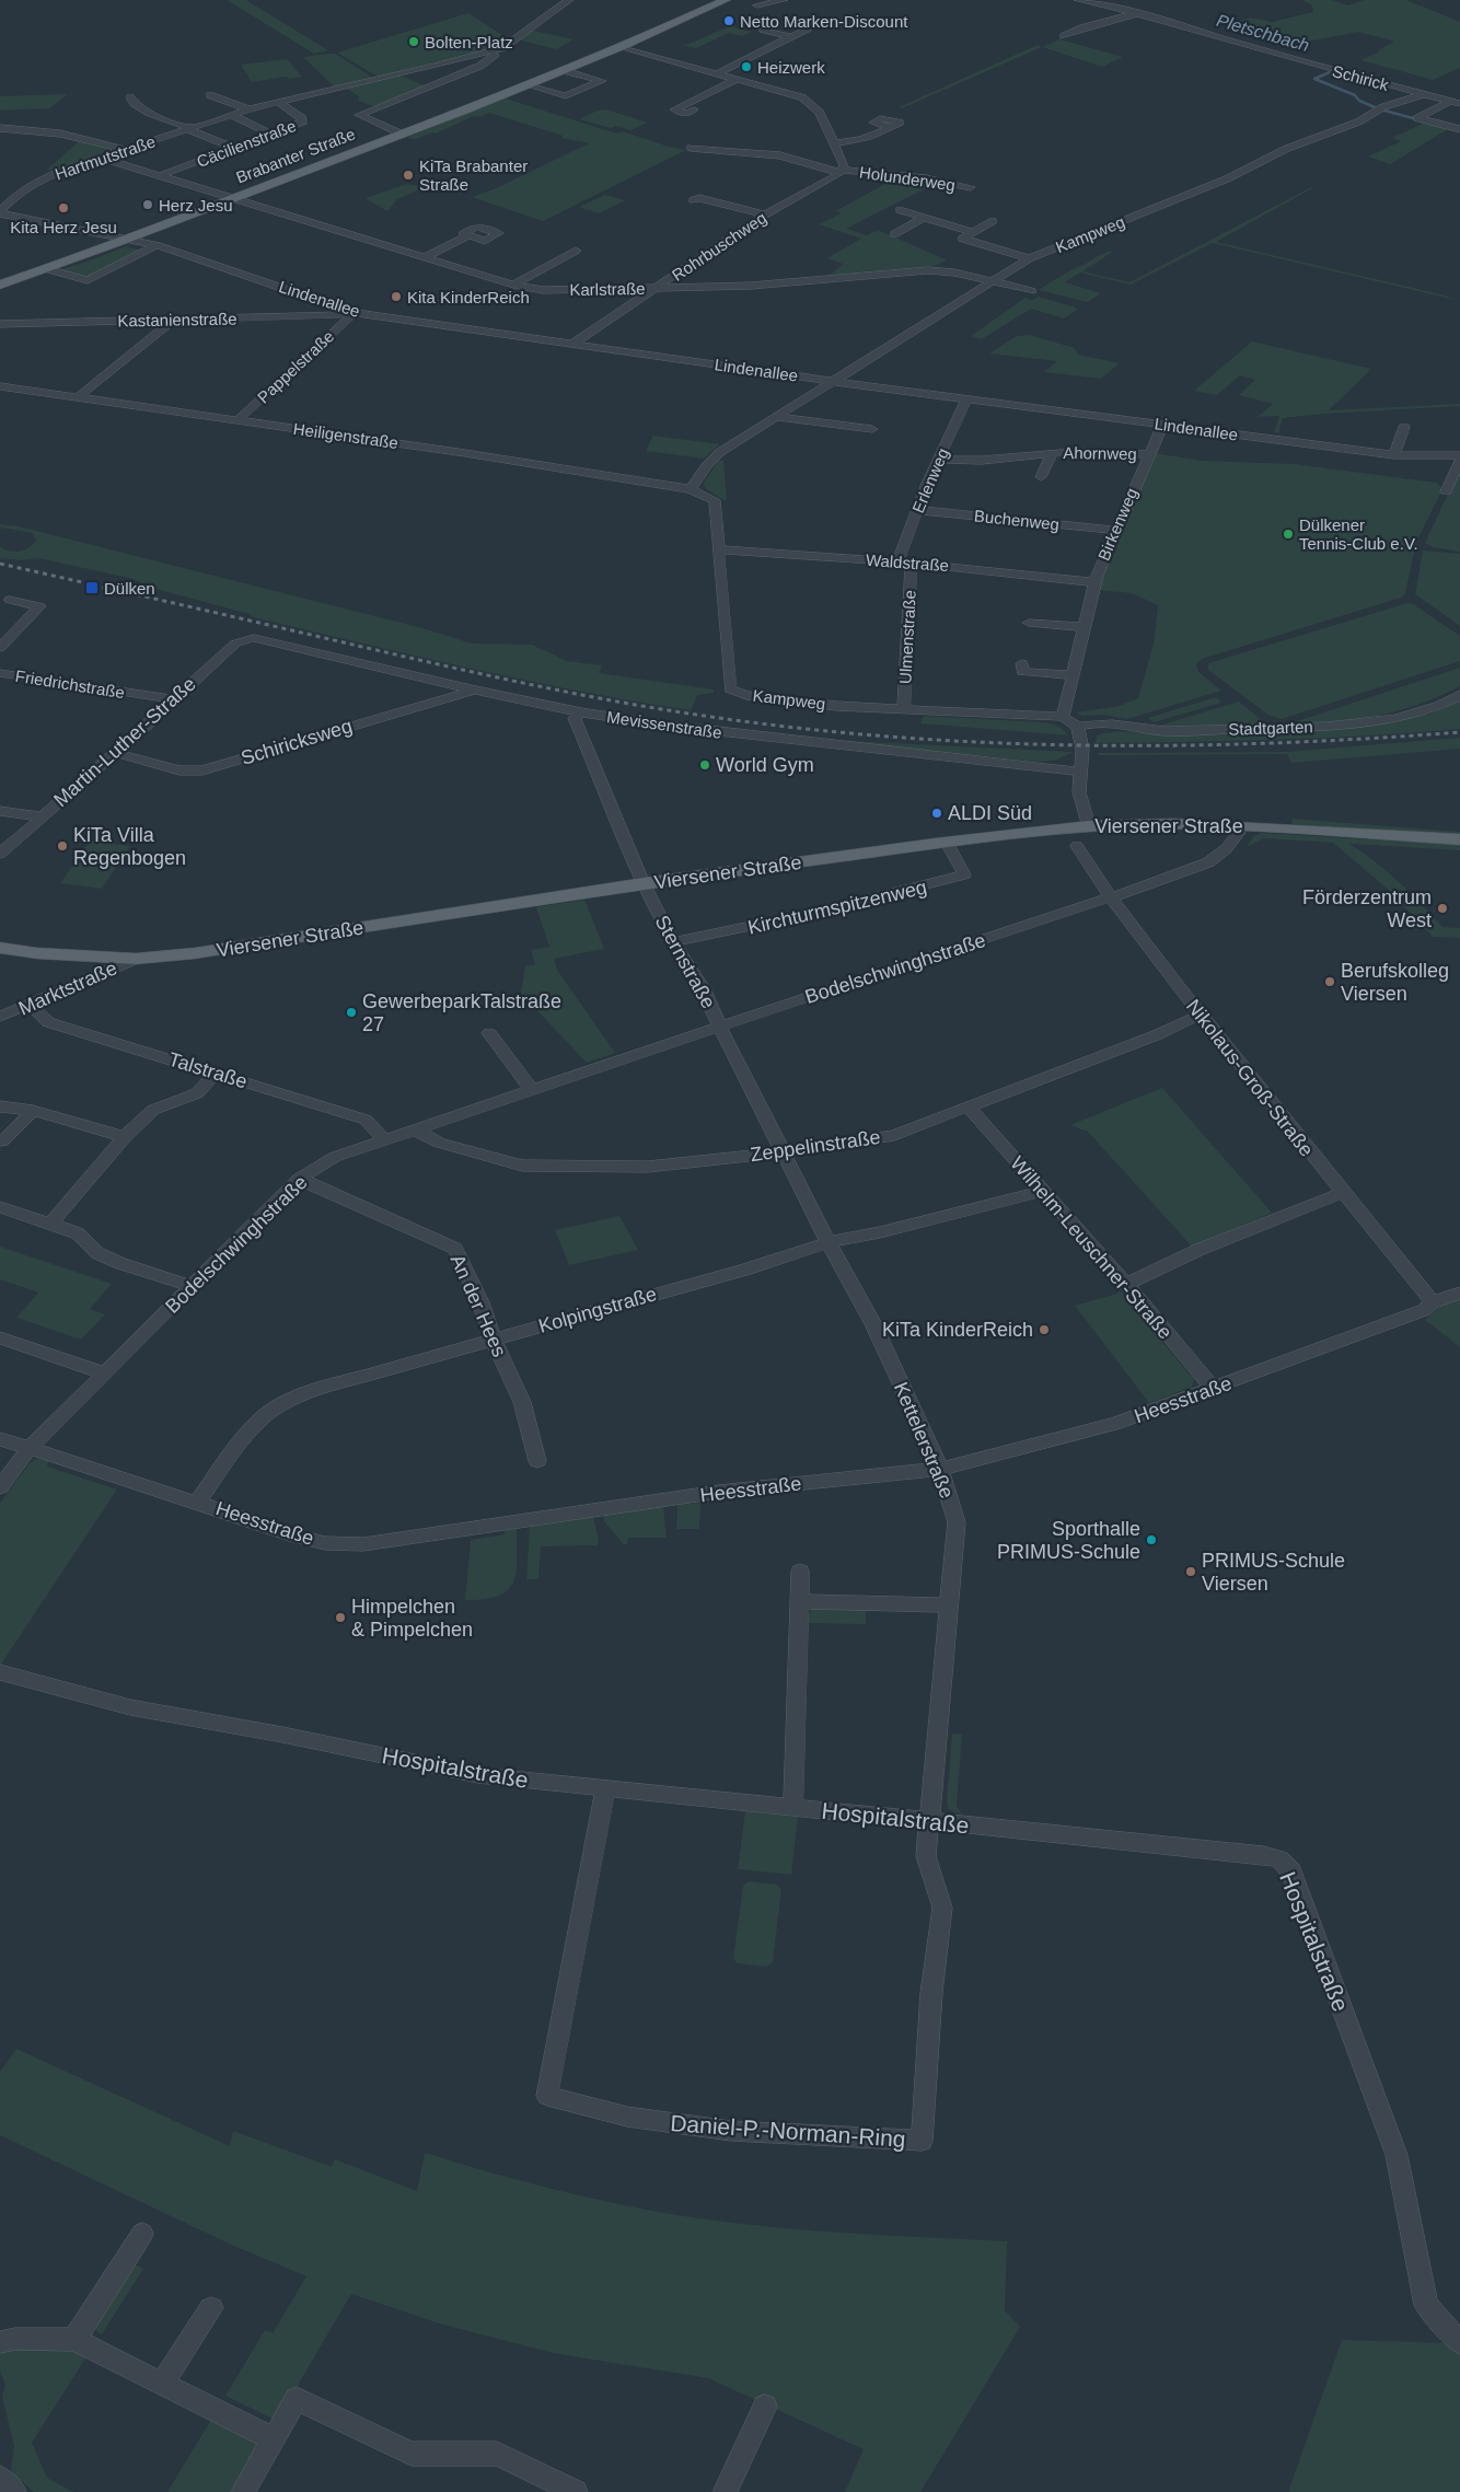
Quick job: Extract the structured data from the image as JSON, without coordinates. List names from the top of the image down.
{
  "streets": {
    "main road": ["Brabanter Straße", "Viersener Straße"],
    "street": [
      "Schirick",
      "Cäcilienstraße",
      "Hartmutstraße",
      "Holunderweg",
      "Kampweg",
      "Rohrbuschweg",
      "Karlstraße",
      "Lindenallee",
      "Kastanienstraße",
      "Pappelstraße",
      "Heiligenstraße",
      "Ahornweg",
      "Erlenweg",
      "Buchenweg",
      "Birkenweg",
      "Waldstraße",
      "Ulmenstraße",
      "Friedrichstraße",
      "Mevissenstraße",
      "Stadtgarten",
      "Martin-Luther-Straße",
      "Schiricksweg",
      "Kirchturmspitzenweg",
      "Sternstraße",
      "Bodelschwinghstraße",
      "Marktstraße",
      "Talstraße",
      "Nikolaus-Groß-Straße",
      "Zeppelinstraße",
      "Wilhelm-Leuschner-Straße",
      "An der Hees",
      "Kolpingstraße",
      "Heesstraße",
      "Kettelerstraße",
      "Hospitalstraße",
      "Daniel-P.-Norman-Ring"
    ]
  },
  "crossings": [
    ["Schirick", "Kampweg"],
    ["Cäcilienstraße", "Hartmutstraße"],
    ["Cäcilienstraße", "Karlstraße"],
    ["Brabanter Straße", "Hartmutstraße"],
    ["Brabanter Straße", "Karlstraße"],
    ["Brabanter Straße", "Lindenallee"],
    ["Hartmutstraße", "Karlstraße"],
    ["Hartmutstraße", "Lindenallee"],
    ["Holunderweg", "Rohrbuschweg"],
    ["Kampweg", "Karlstraße"],
    ["Kampweg", "Lindenallee"],
    ["Kampweg", "Heiligenstraße"],
    ["Kampweg", "Birkenweg"],
    ["Kampweg", "Waldstraße"],
    ["Kampweg", "Ulmenstraße"],
    ["Rohrbuschweg", "Karlstraße"],
    ["Rohrbuschweg", "Lindenallee"],
    ["Lindenallee", "Kastanienstraße"],
    ["Lindenallee", "Pappelstraße"],
    ["Lindenallee", "Erlenweg"],
    ["Lindenallee", "Birkenweg"],
    ["Kastanienstraße", "Pappelstraße"],
    ["Pappelstraße", "Heiligenstraße"],
    ["Ahornweg", "Erlenweg"],
    ["Ahornweg", "Birkenweg"],
    ["Erlenweg", "Buchenweg"],
    ["Erlenweg", "Waldstraße"],
    ["Buchenweg", "Birkenweg"],
    ["Birkenweg", "Waldstraße"],
    ["Waldstraße", "Ulmenstraße"],
    ["Friedrichstraße", "Martin-Luther-Straße"],
    ["Mevissenstraße", "Martin-Luther-Straße"],
    ["Mevissenstraße", "Schiricksweg"],
    ["Mevissenstraße", "Sternstraße"],
    ["Martin-Luther-Straße", "Schiricksweg"],
    ["Viersener Straße", "Kirchturmspitzenweg"],
    ["Viersener Straße", "Sternstraße"],
    ["Viersener Straße", "Bodelschwinghstraße"],
    ["Viersener Straße", "Marktstraße"],
    ["Kirchturmspitzenweg", "Sternstraße"],
    ["Sternstraße", "Bodelschwinghstraße"],
    ["Sternstraße", "Zeppelinstraße"],
    ["Sternstraße", "Kettelerstraße"],
    ["Bodelschwinghstraße", "Talstraße"],
    ["Bodelschwinghstraße", "Nikolaus-Groß-Straße"],
    ["Bodelschwinghstraße", "Zeppelinstraße"],
    ["Bodelschwinghstraße", "An der Hees"],
    ["Bodelschwinghstraße", "Heesstraße"],
    ["Marktstraße", "Talstraße"],
    ["Nikolaus-Groß-Straße", "Zeppelinstraße"],
    ["Nikolaus-Groß-Straße", "Heesstraße"],
    ["Zeppelinstraße", "Wilhelm-Leuschner-Straße"],
    ["Zeppelinstraße", "Kettelerstraße"],
    ["Wilhelm-Leuschner-Straße", "Kolpingstraße"],
    ["Wilhelm-Leuschner-Straße", "Heesstraße"],
    ["An der Hees", "Kolpingstraße"],
    ["Kolpingstraße", "Heesstraße"],
    ["Kolpingstraße", "Kettelerstraße"],
    ["Heesstraße", "Kettelerstraße"],
    ["Kettelerstraße", "Hospitalstraße"],
    ["Kettelerstraße", "Daniel-P.-Norman-Ring"],
    ["Hospitalstraße", "Daniel-P.-Norman-Ring"]
  ],
  "water": ["Pletschbach"],
  "places": {
    "other": [
      "Netto Marken-Discount",
      "Bolten-Platz",
      "Heizwerk",
      "KiTa Brabanter Straße",
      "Herz Jesu",
      "Kita Herz Jesu",
      "Kita KinderReich",
      "Dülkener Tennis-Club e.V.",
      "World Gym",
      "ALDI Süd",
      "KiTa Villa Regenbogen",
      "Förderzentrum West",
      "Berufskolleg Viersen",
      "GewerbeparkTalstraße 27",
      "KiTa KinderReich",
      "Sporthalle PRIMUS-Schule",
      "PRIMUS-Schule Viersen",
      "Himpelchen & Pimpelchen"
    ],
    "transit": ["Dülken"]
  }
}
